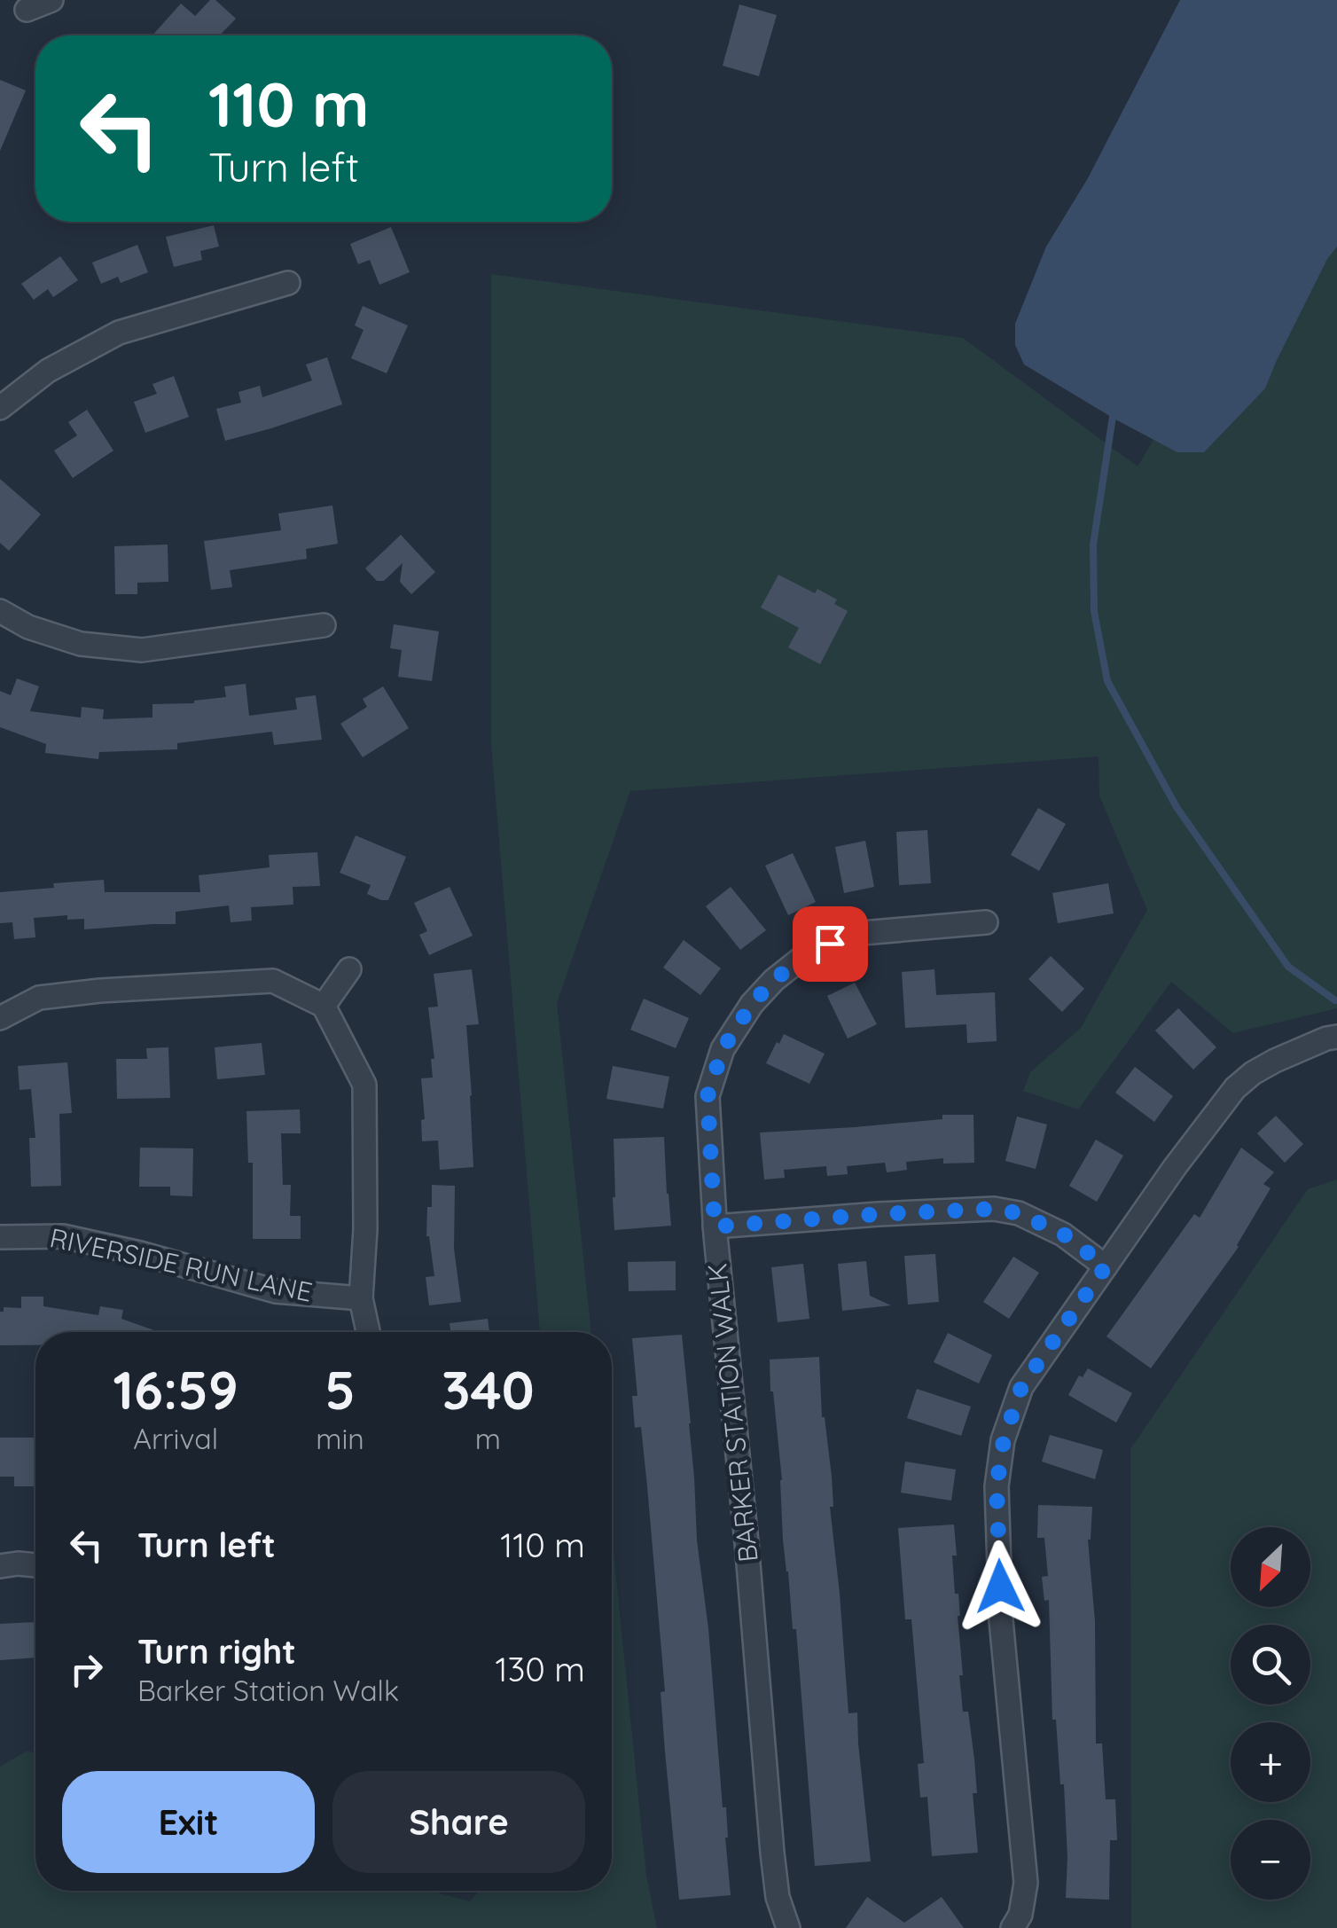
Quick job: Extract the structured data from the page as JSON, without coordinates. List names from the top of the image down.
{
  "streets": {
    "street": ["RIVERSIDE RUN LANE", "BARKER STATION WALK"]
  },
  "north": "bottom left",
  "page": {
    "turn": ["110 m", "Turn left"],
    "eta": [
      "16:59",
      "Arrival",
      "5",
      "min",
      "340",
      "m"
    ],
    "list": [
      {
        "name": "Turn left",
        "value": "110 m"
      },
      {
        "name": "Turn right",
        "note": "Barker Station Walk",
        "value": "130 m"
      }
    ],
    "map_buttons": ["+", "−"],
    "buttons": ["Exit", "Share"]
  }
}
